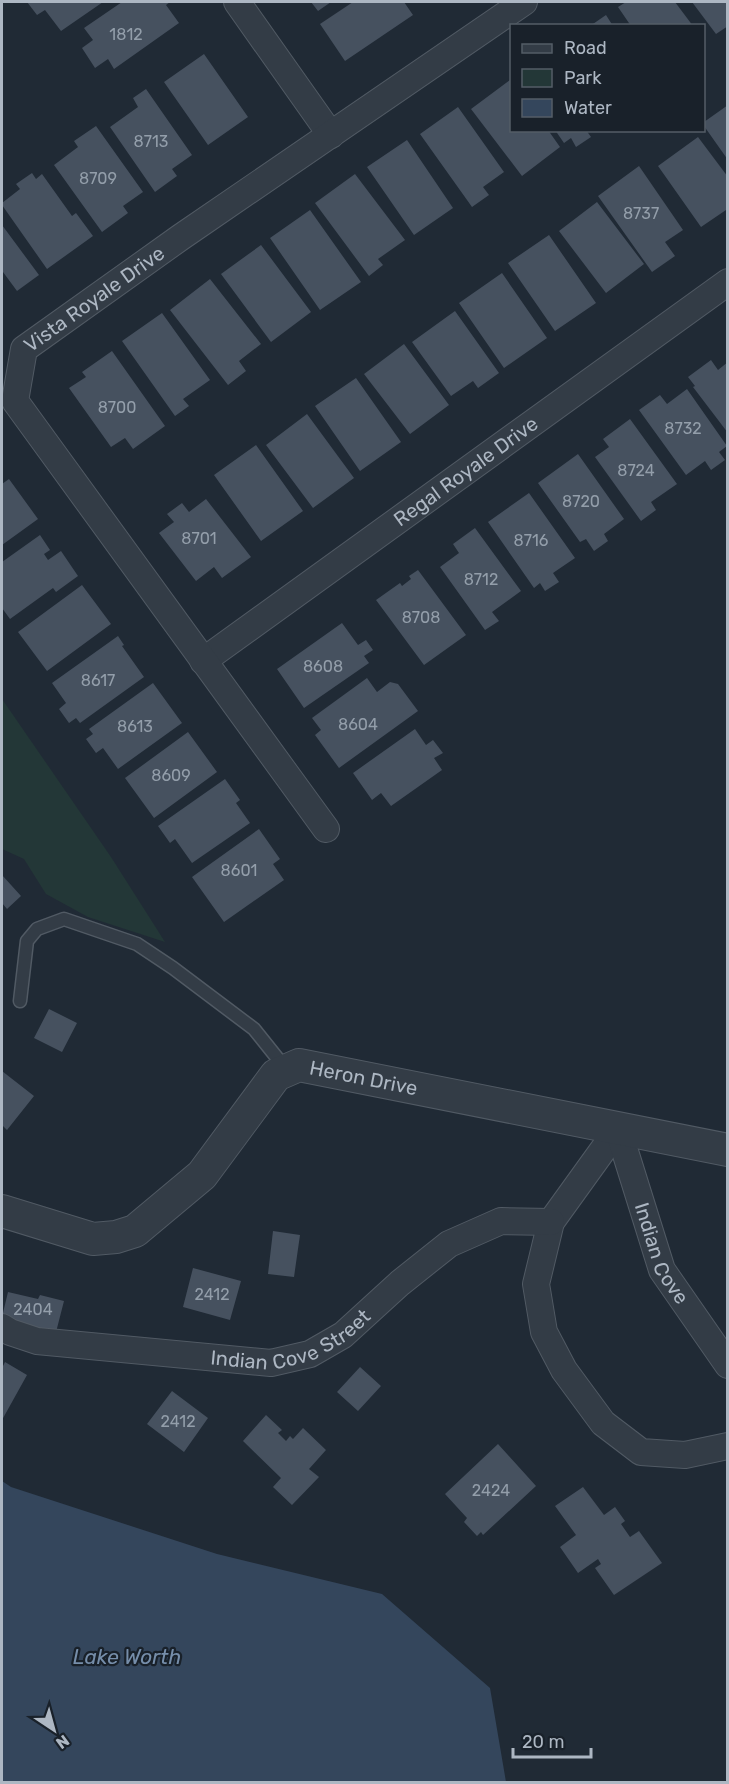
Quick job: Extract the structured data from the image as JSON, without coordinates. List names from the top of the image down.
{
  "streets": {
    "street": [
      "Vista Royale Drive",
      "Regal Royale Drive",
      "Heron Drive",
      "Indian Cove",
      "Indian Cove Street"
    ]
  },
  "crossings": [
    ["Vista Royale Drive", "Regal Royale Drive"],
    ["Heron Drive", "Indian Cove"]
  ],
  "water": ["Lake Worth"],
  "house_numbers": [
    "1812",
    "8713",
    "8709",
    "8737",
    "8700",
    "8732",
    "8724",
    "8720",
    "8701",
    "8716",
    "8712",
    "8708",
    "8608",
    "8617",
    "8604",
    "8613",
    "8609",
    "8601",
    "2412",
    "2404",
    "2412",
    "2424"
  ],
  "legend": ["Road", "Park", "Water"],
  "scale_bar": "20 m",
  "north": "bottom right"
}
